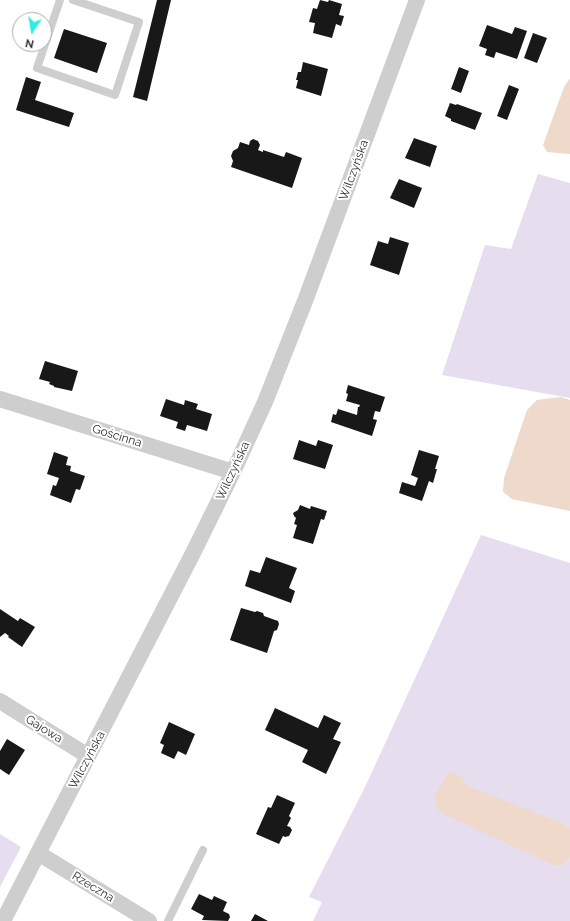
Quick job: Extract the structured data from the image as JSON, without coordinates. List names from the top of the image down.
{
  "streets": {
    "street": [
      "Wilczyńska",
      "Gościnna",
      "Gajowa",
      "Rzeczna"
    ]
  },
  "crossings": [
    ["Wilczyńska", "Gościnna"],
    ["Wilczyńska", "Gajowa"],
    ["Wilczyńska", "Rzeczna"]
  ],
  "north": "bottom"
}
